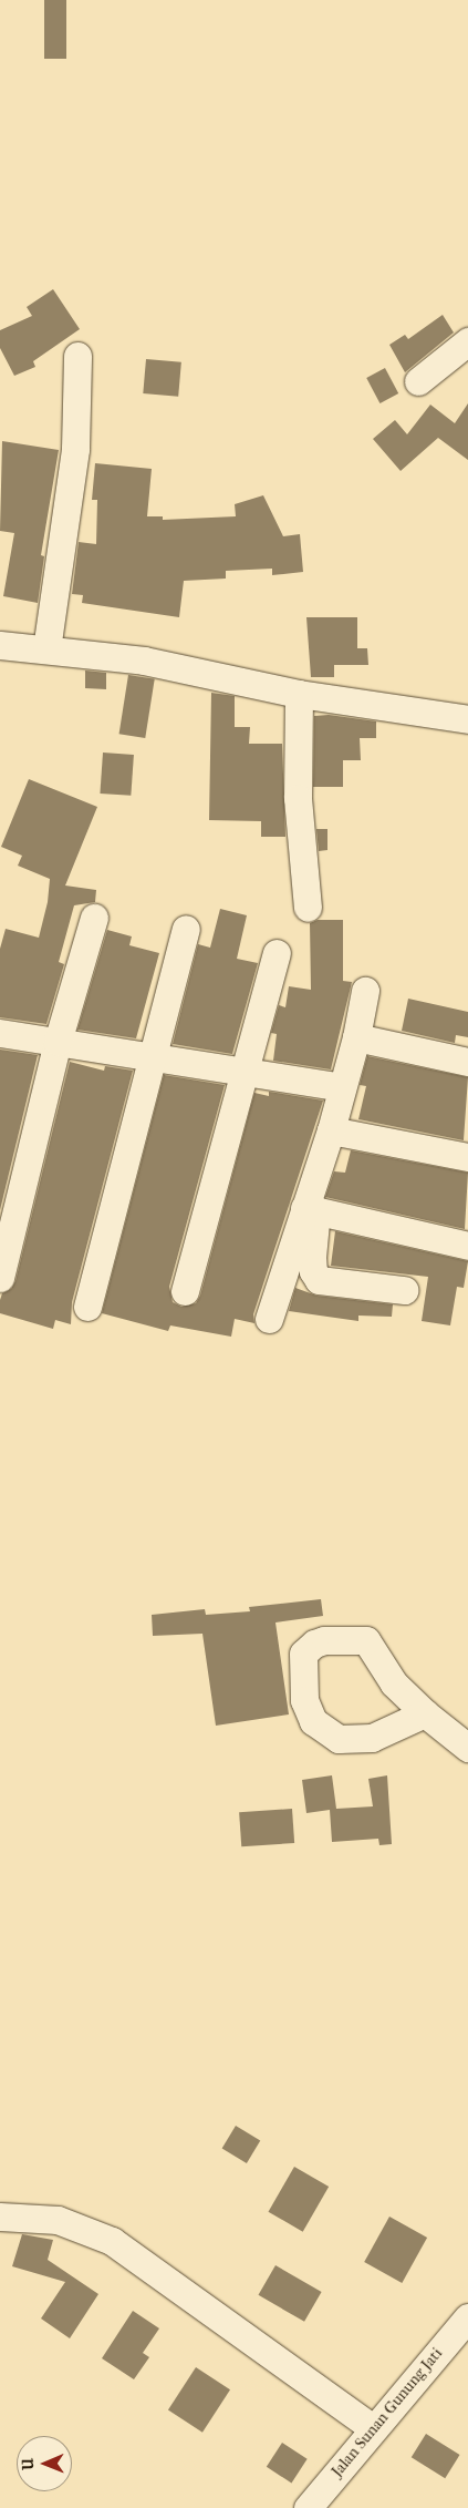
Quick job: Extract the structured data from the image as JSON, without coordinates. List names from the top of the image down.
{
  "streets": {
    "street": ["Jalan Sunan Gunung Jati"]
  },
  "north": "left"
}
